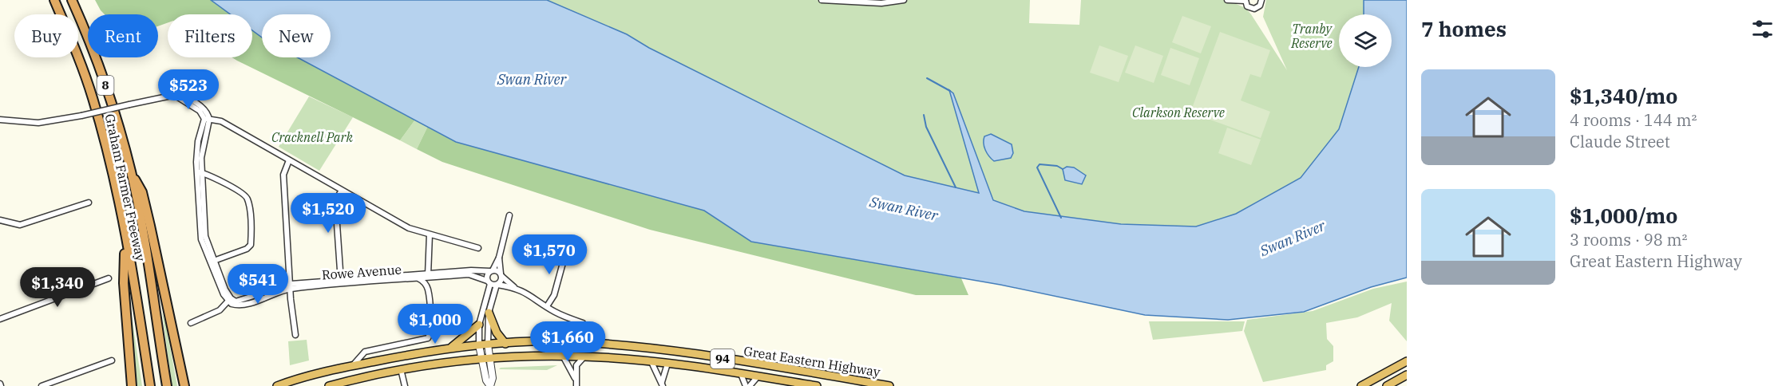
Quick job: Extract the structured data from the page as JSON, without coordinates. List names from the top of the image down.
{
  "streets": {
    "highway": [
      "8",
      "Graham Farmer Freeway",
      "94",
      "Great Eastern Highway"
    ],
    "street": ["Rowe Avenue"]
  },
  "water": ["Swan River"],
  "parks": ["Tranby Reserve", "Clarkson Reserve", "Cracknell Park"],
  "page": {
    "heading": "7 homes",
    "chip": [
      "Buy",
      "Rent",
      "Filters",
      "New"
    ],
    "list": [
      {
        "name": "$1,340/mo",
        "note": "4 rooms · 144 m² · Claude Street"
      },
      {
        "name": "$1,000/mo",
        "note": "3 rooms · 98 m² · Great Eastern Highway"
      }
    ],
    "price": [
      "$523",
      "$1,520",
      "$1,570",
      "$541",
      "$1,340",
      "$1,000",
      "$1,660"
    ]
  }
}
